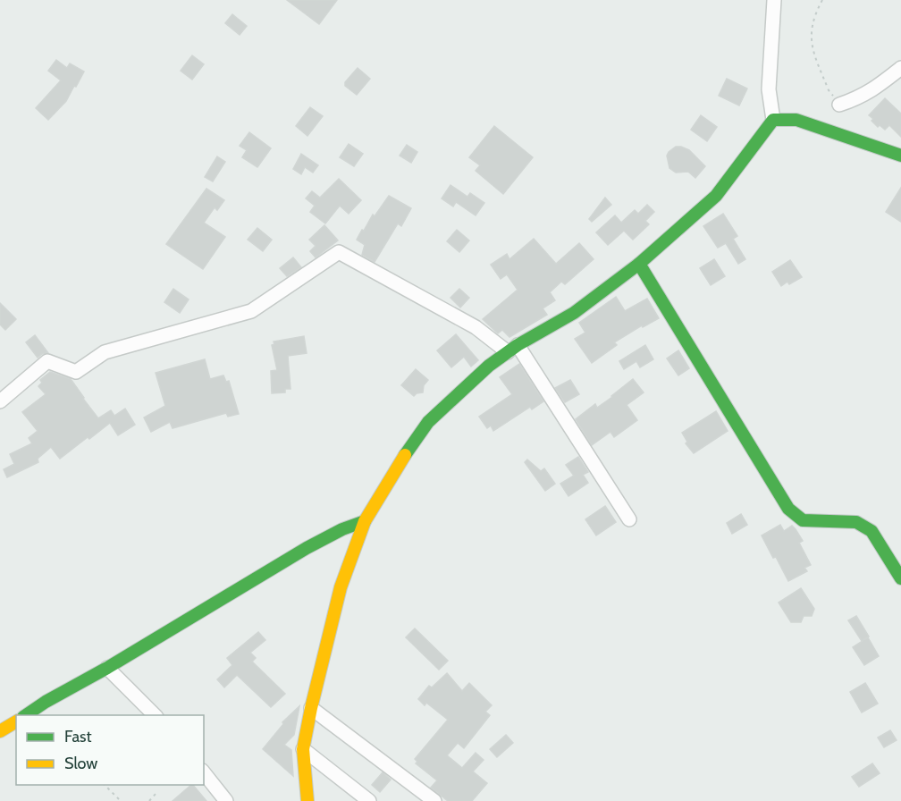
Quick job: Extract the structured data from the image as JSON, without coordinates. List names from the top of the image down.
{
  "legend": ["Fast", "Slow"]
}
